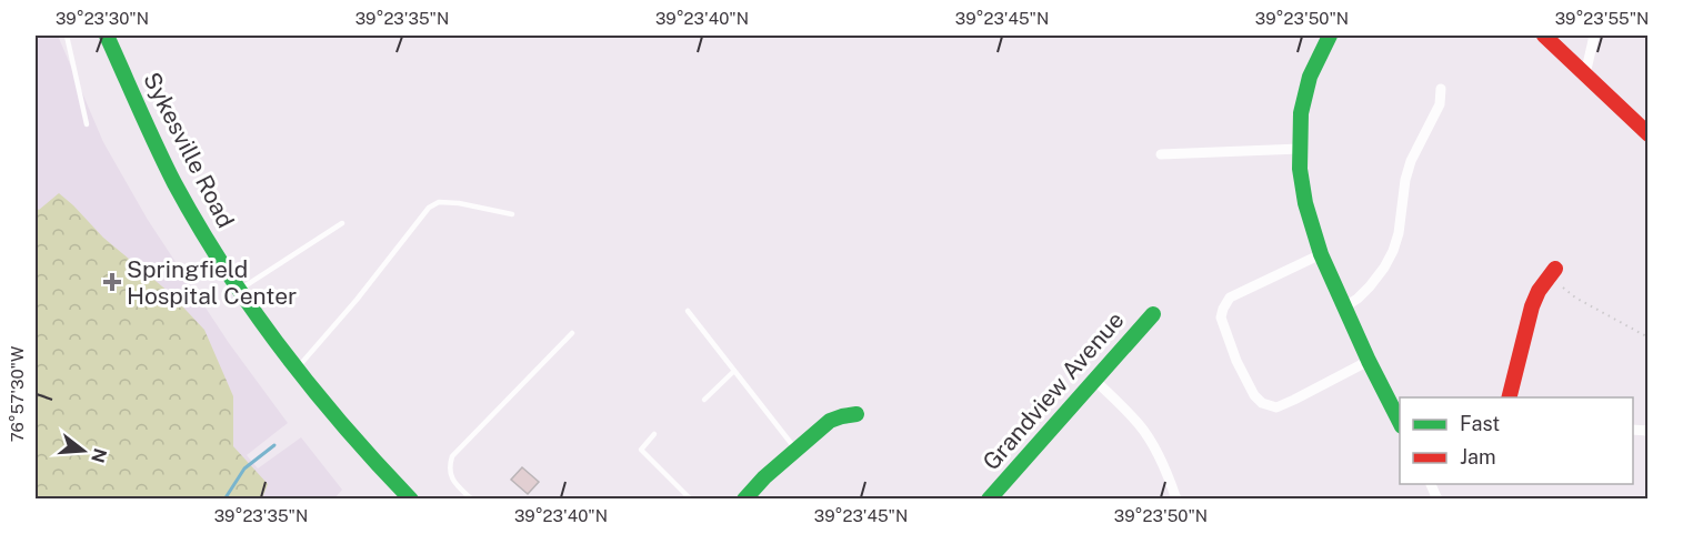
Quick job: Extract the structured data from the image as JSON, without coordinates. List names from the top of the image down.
{
  "streets": {
    "street": ["Sykesville Road", "Grandview Avenue"]
  },
  "places": {
    "health": ["Springfield Hospital Center"]
  },
  "legend": ["Fast", "Jam"],
  "north": "right",
  "coordinates": [
    "39°23'30\"N",
    "39°23'35\"N",
    "39°23'40\"N",
    "39°23'45\"N",
    "39°23'50\"N",
    "39°23'55\"N",
    "76°57'30\"W"
  ]
}
